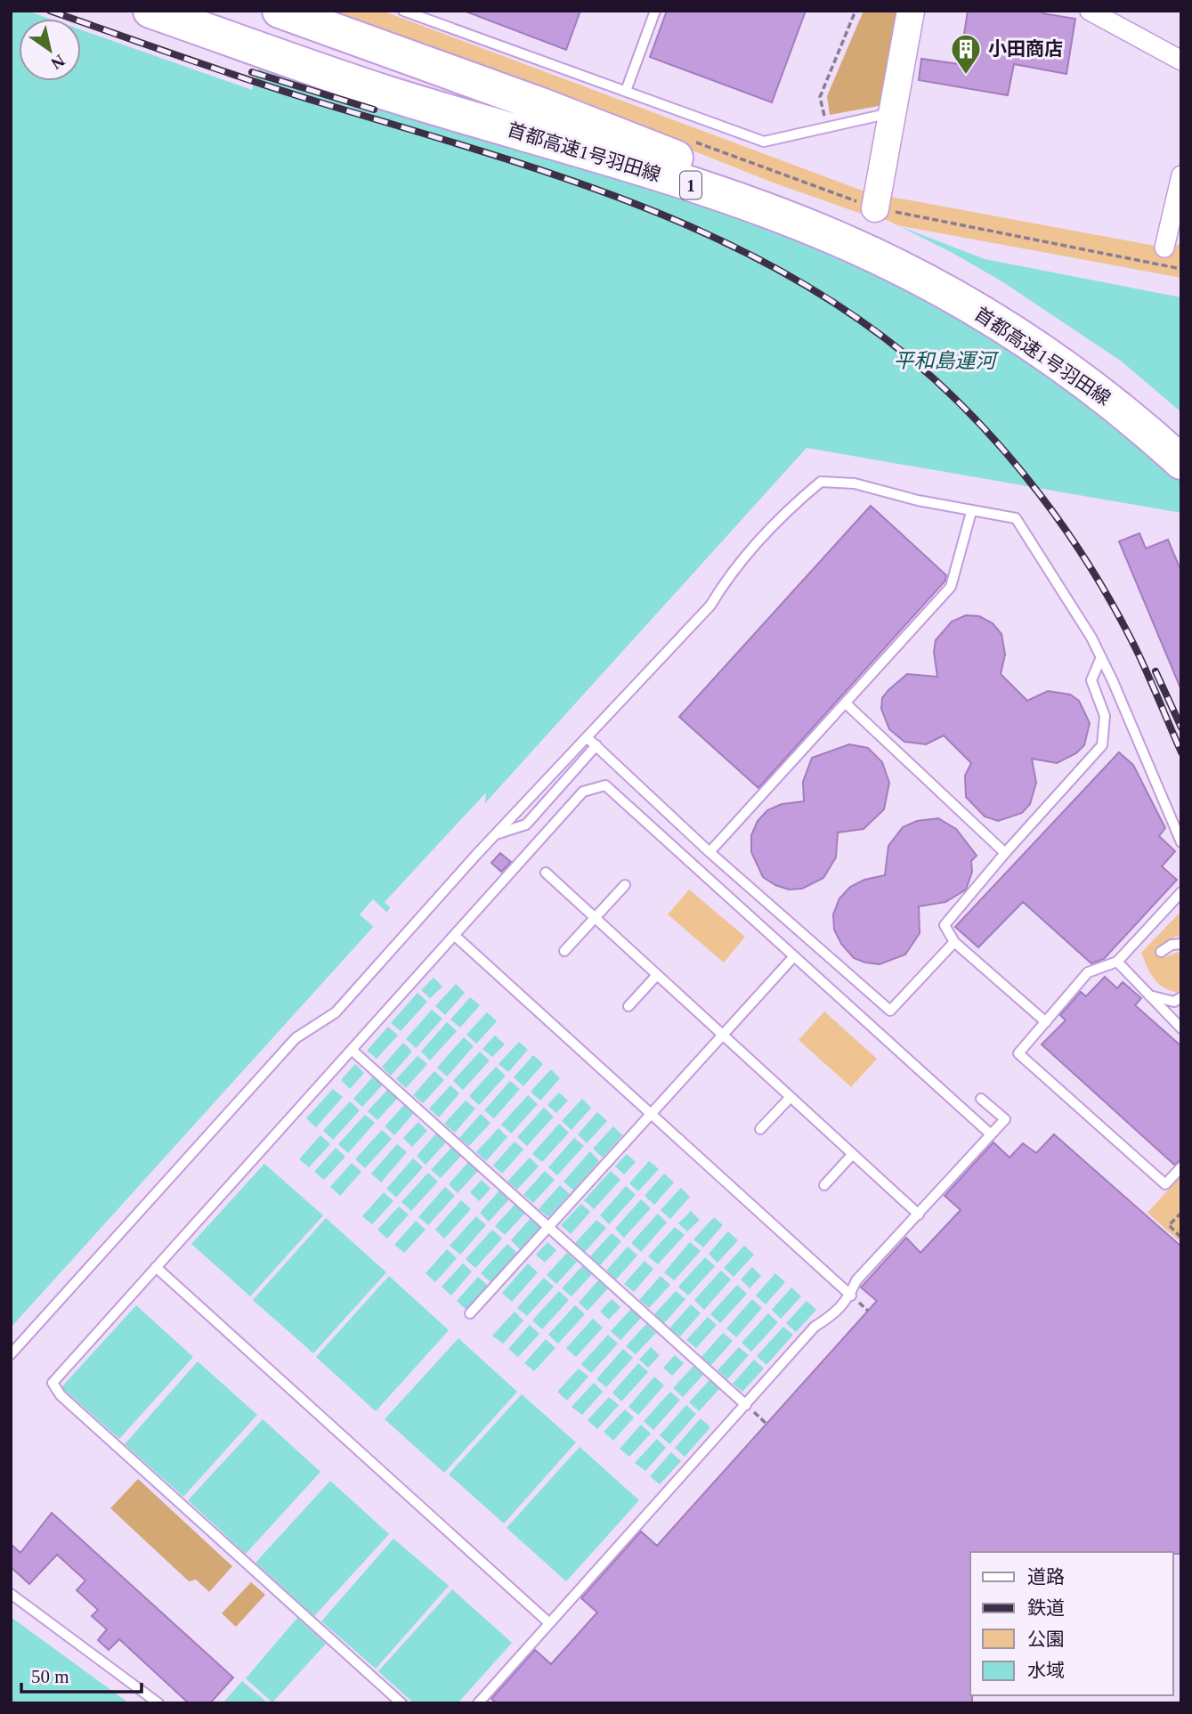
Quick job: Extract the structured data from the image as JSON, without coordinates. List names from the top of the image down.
{
  "streets": {
    "highway": ["首都高速1号羽田線", "1"]
  },
  "water": ["平和島運河"],
  "places": {
    "building": ["小田商店"]
  },
  "legend": [
    "道路",
    "鉄道",
    "公園",
    "水域"
  ],
  "scale_bar": "50 m",
  "north": "bottom right"
}
